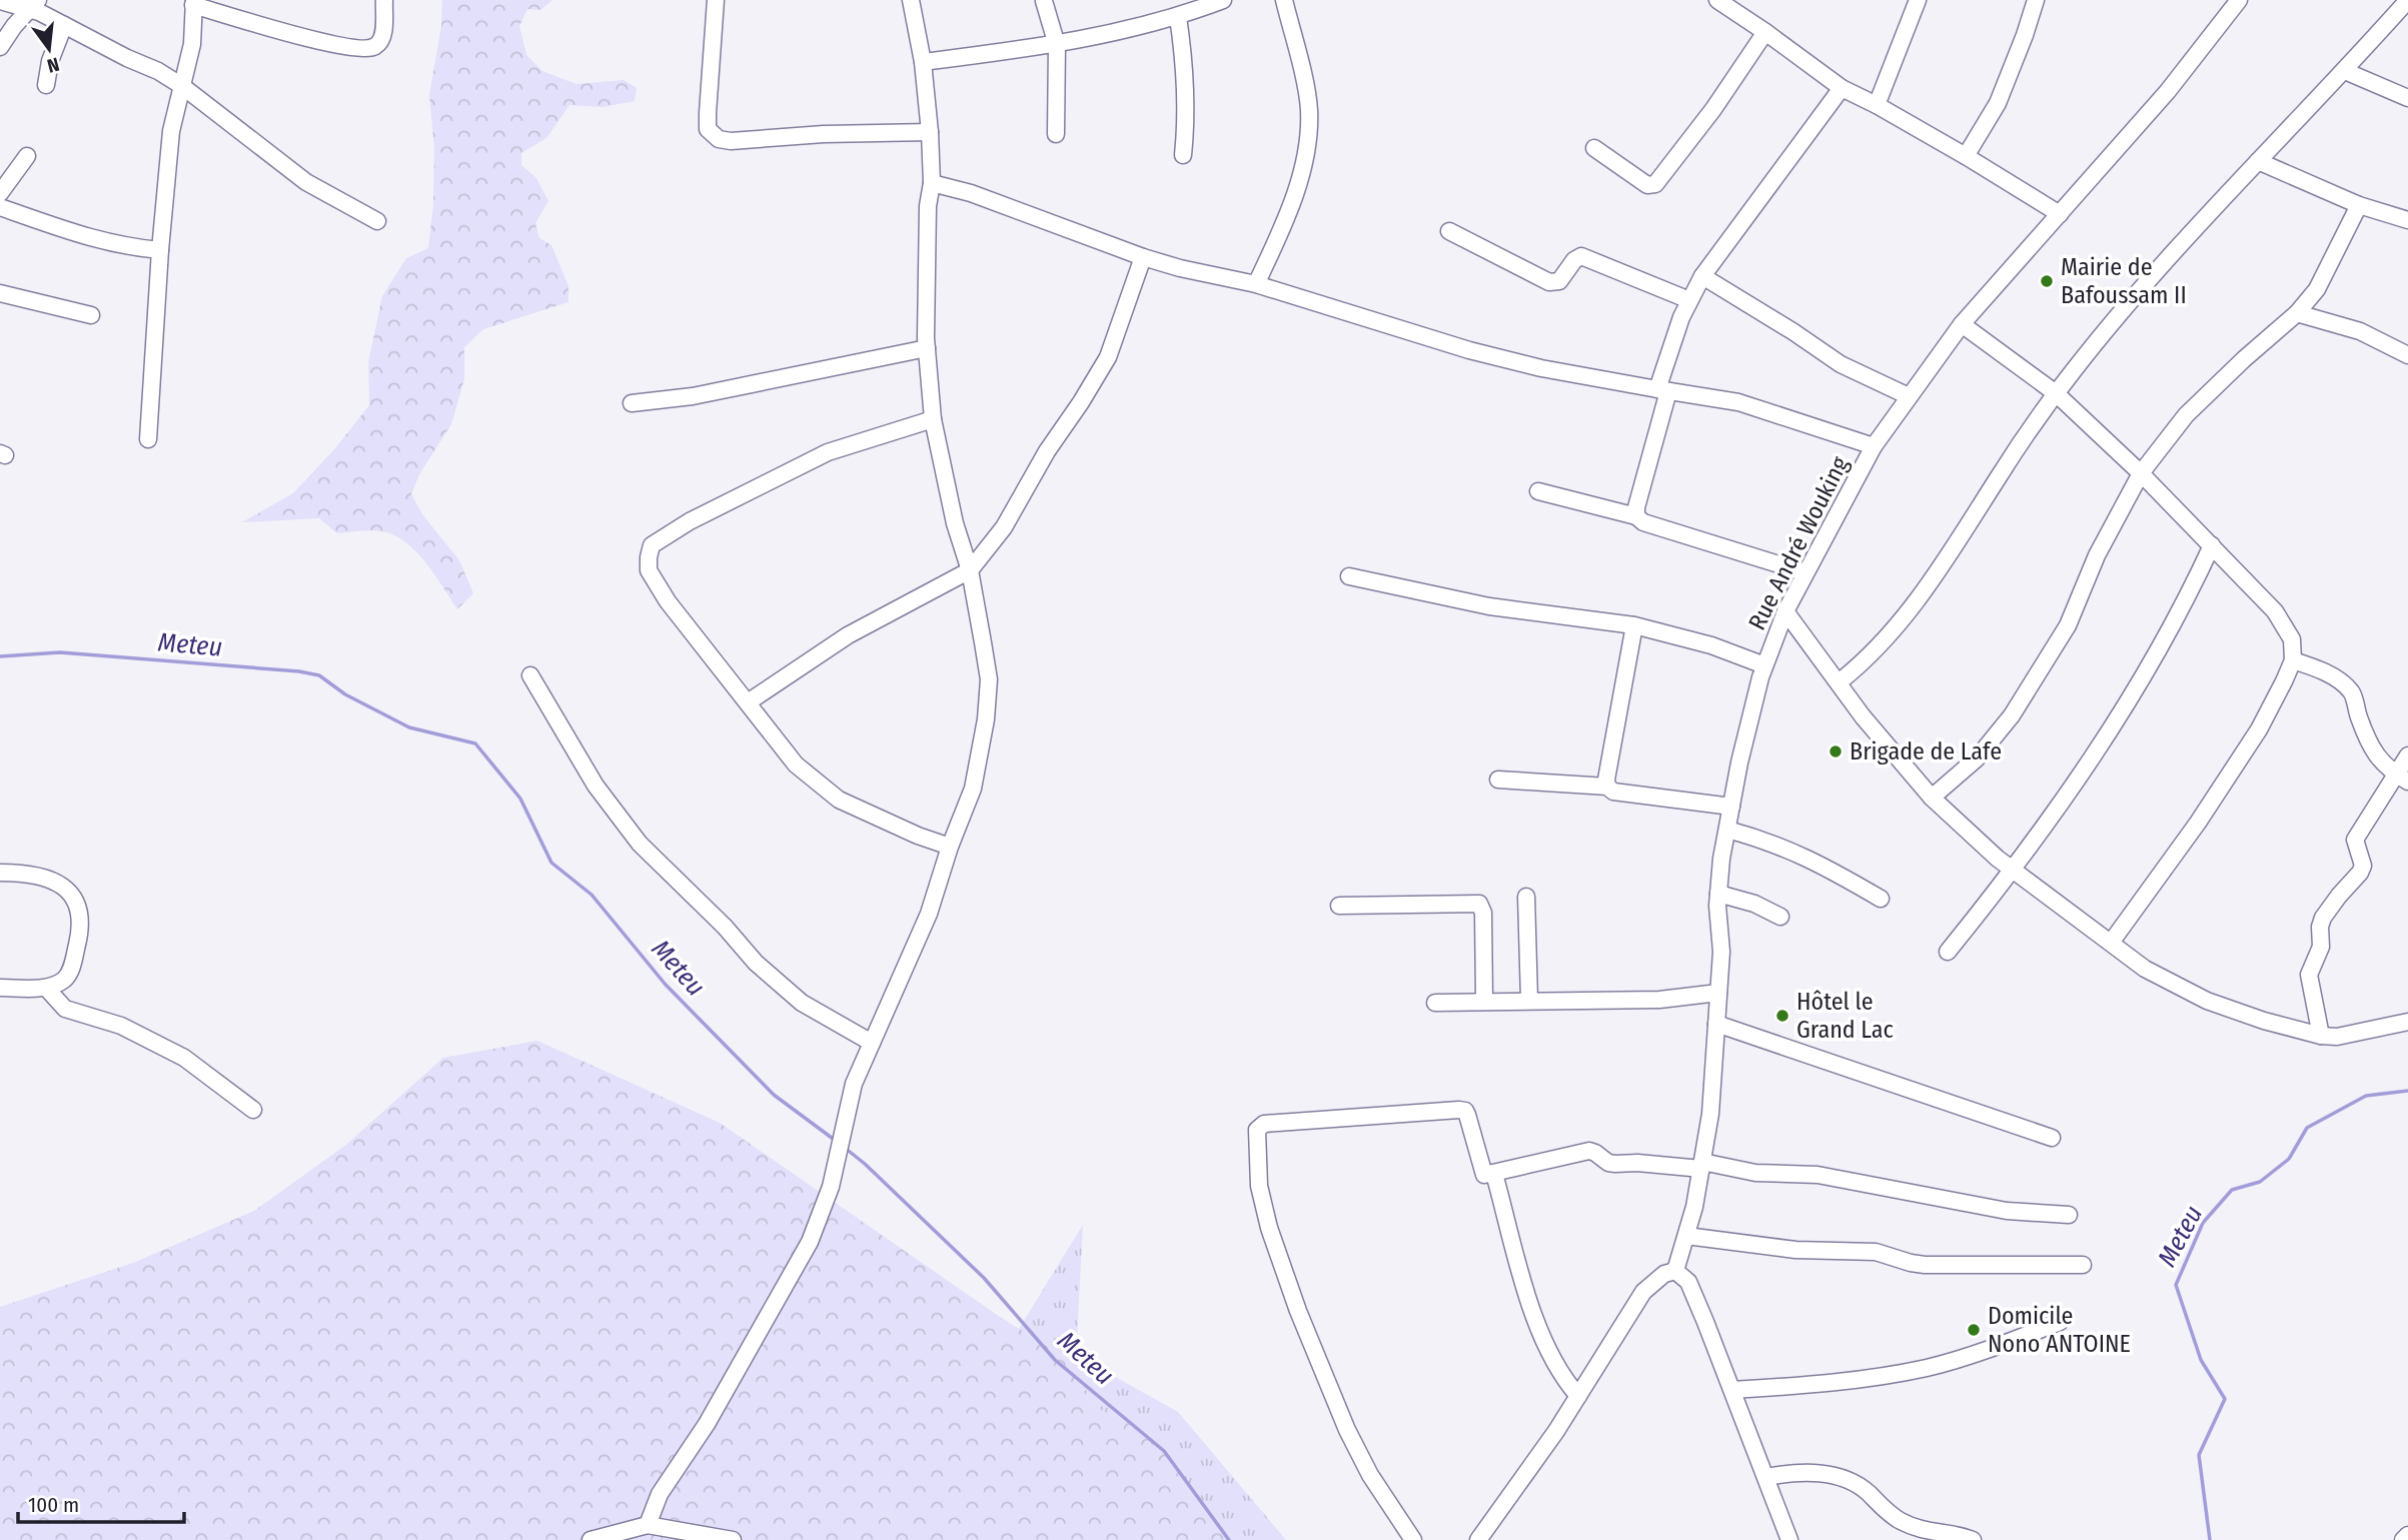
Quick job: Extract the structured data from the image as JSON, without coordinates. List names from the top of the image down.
{
  "streets": {
    "street": ["Rue André Wouking"]
  },
  "water": ["Meteu"],
  "places": [
    "Mairie de Bafoussam II",
    "Brigade de Lafe",
    "Hôtel le Grand Lac",
    "Domicile Nono ANTOINE"
  ],
  "scale_bar": "100 m",
  "north": "bottom"
}
